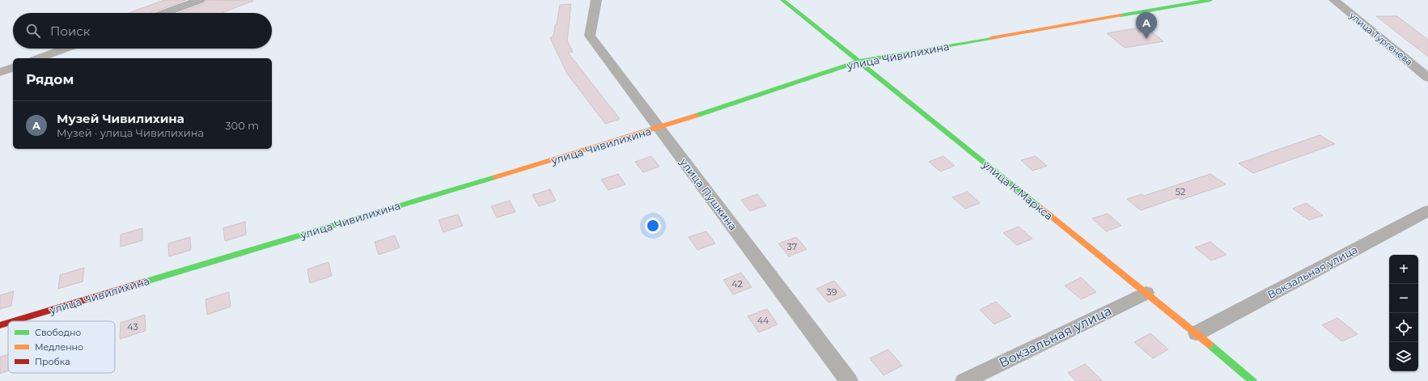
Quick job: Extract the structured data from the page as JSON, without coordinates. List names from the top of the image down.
{
  "streets": {
    "street": [
      "улица Тургенева",
      "улица Чивилихина",
      "улица К.Маркса",
      "улица Пушкина",
      "Вокзальная улица"
    ]
  },
  "crossings": [
    ["улица Чивилихина", "улица К.Маркса"],
    ["улица Чивилихина", "улица Пушкина"],
    ["улица К.Маркса", "Вокзальная улица"]
  ],
  "house_numbers": [
    "52",
    "37",
    "42",
    "39",
    "44",
    "43"
  ],
  "legend": ["Свободно", "Медленно", "Пробка"],
  "page": {
    "pins": "A",
    "search": "Поиск",
    "heading": "Рядом",
    "list": [
      {
        "mark": "A",
        "name": "Музей Чивилихина",
        "note": "Музей · улица Чивилихина",
        "value": "300 m"
      }
    ],
    "map_buttons": ["+", "−"]
  }
}
